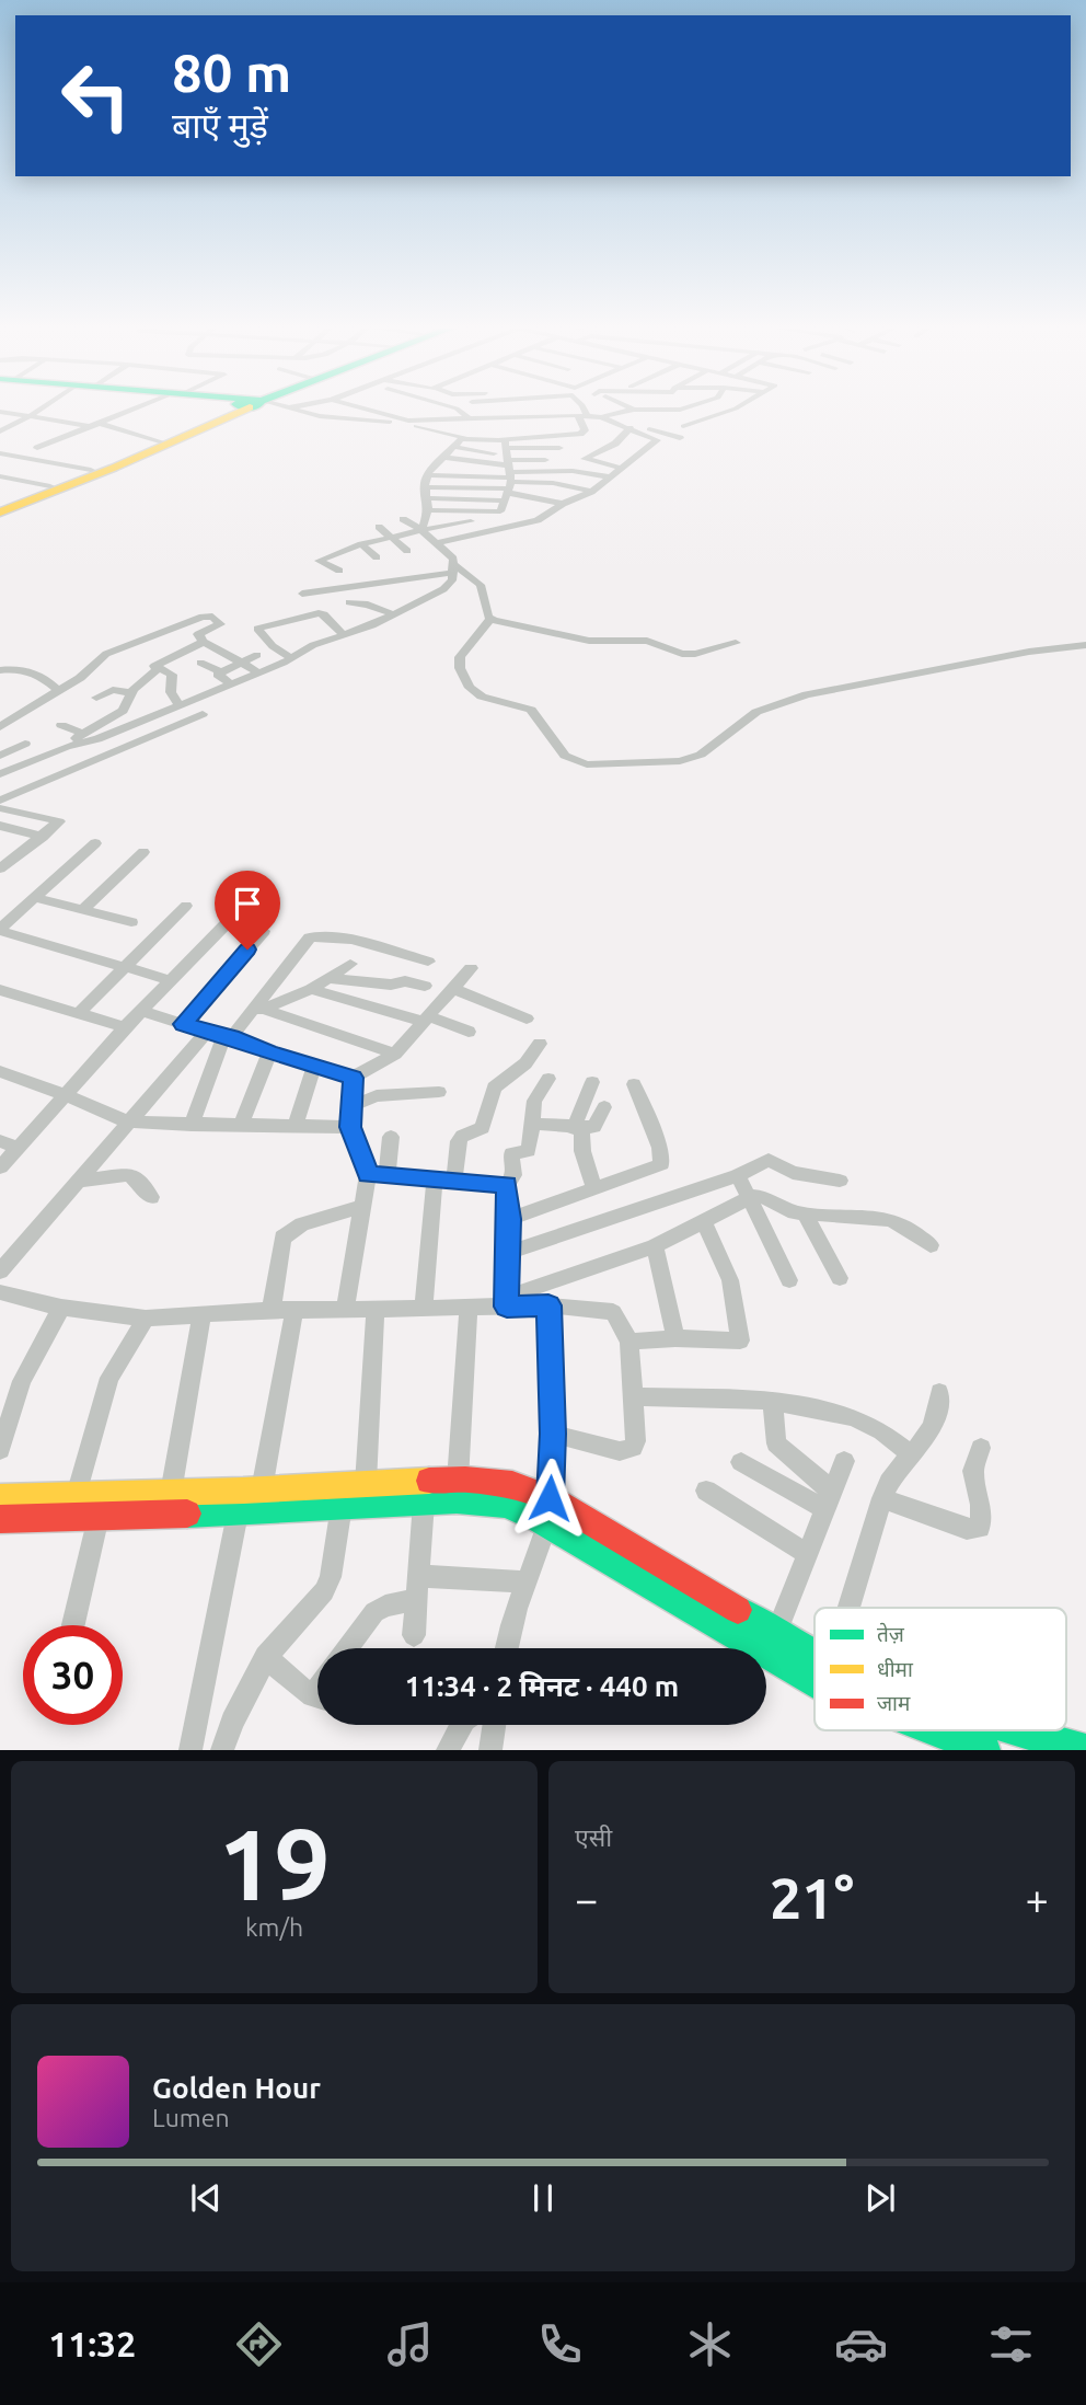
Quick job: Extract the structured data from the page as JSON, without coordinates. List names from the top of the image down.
{
  "legend": ["तेज़", "धीमा", "जाम"],
  "page": {
    "turn": ["80 m", "बाएँ मुड़ें"],
    "limit": "30",
    "trip": "11:34 · 2 मिनट · 440 m",
    "tile": [
      ["19", "km/h"],
      "एसी"
    ],
    "heat": ["−", "21°", "+"],
    "song": ["Golden Hour", "Lumen"],
    "tabs": "11:32"
  }
}
